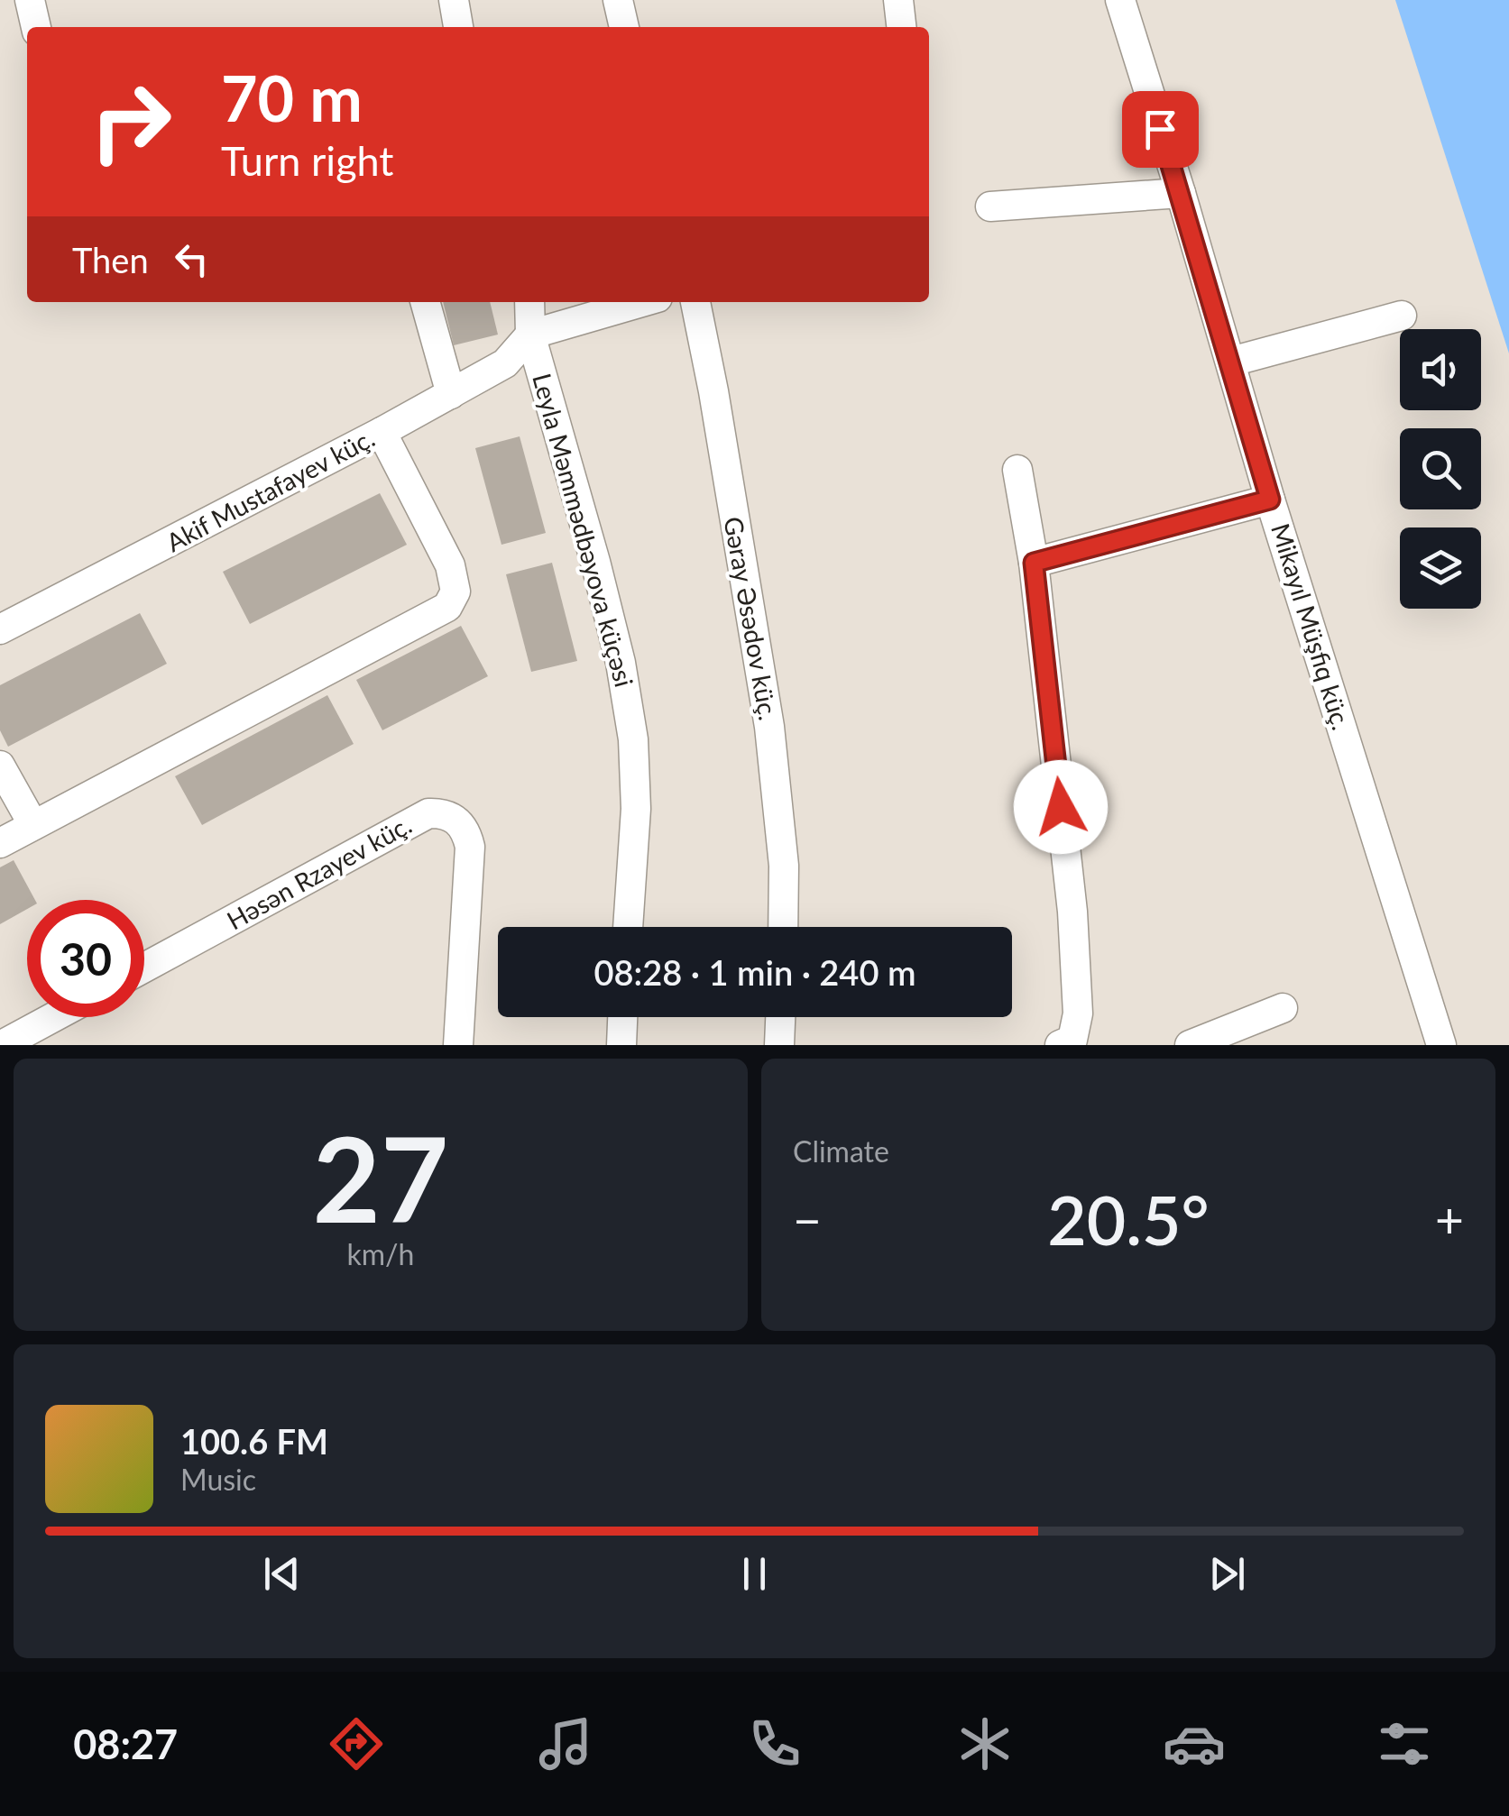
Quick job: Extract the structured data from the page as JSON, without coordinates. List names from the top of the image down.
{
  "streets": {
    "street": [
      "Akif Mustafayev küç.",
      "Leyla Məmmədbəyova küçəsi",
      "Gəray Əsədov küç.",
      "Mikayıl Müşfiq küç.",
      "Həsən Rzayev küç."
    ]
  },
  "crossings": [
    ["Akif Mustafayev küç.", "Leyla Məmmədbəyova küçəsi"]
  ],
  "page": {
    "turn": ["70 m", "Turn right"],
    "then": "Then",
    "limit": "30",
    "trip": "08:28 · 1 min · 240 m",
    "tile": [
      ["27", "km/h"],
      "Climate"
    ],
    "heat": ["−", "20.5°", "+"],
    "song": ["100.6 FM", "Music"],
    "tabs": "08:27"
  }
}
